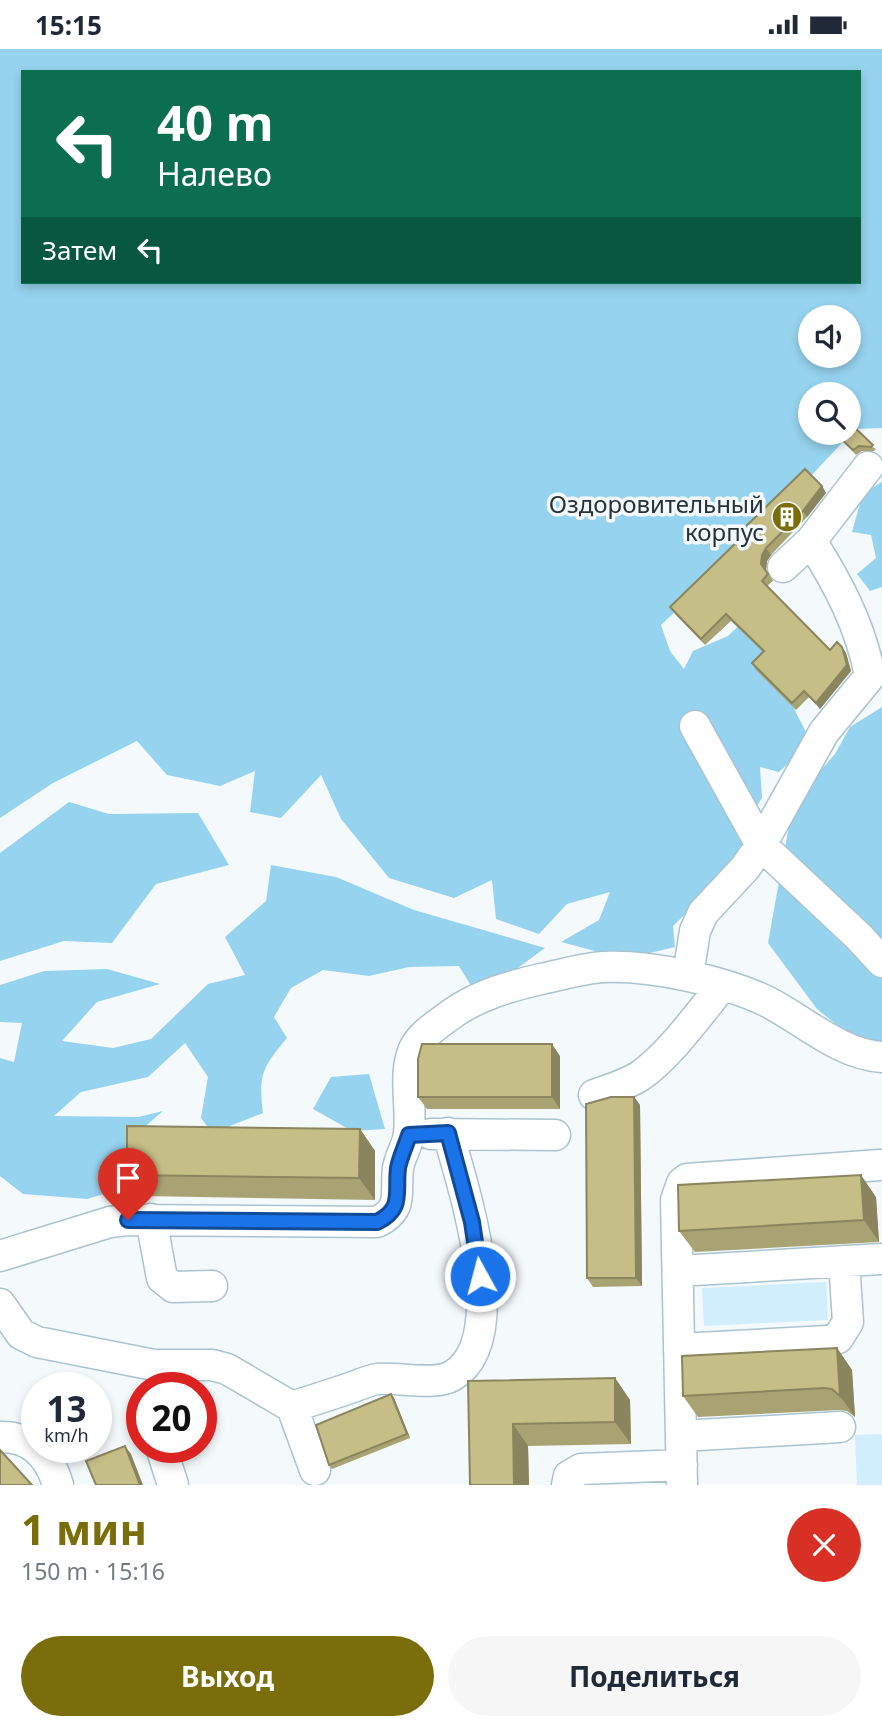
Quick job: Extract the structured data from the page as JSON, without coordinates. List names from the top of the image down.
{
  "places": {
    "building": ["Оздоровительный корпус"]
  },
  "page": {
    "status": "15:15",
    "turn": ["40 m", "Налево"],
    "then": "Затем",
    "speed": "13 km/h",
    "limit": "20",
    "heading": ["1 мин", "150 m · 15:16"],
    "buttons": ["Выход", "Поделиться"]
  }
}
